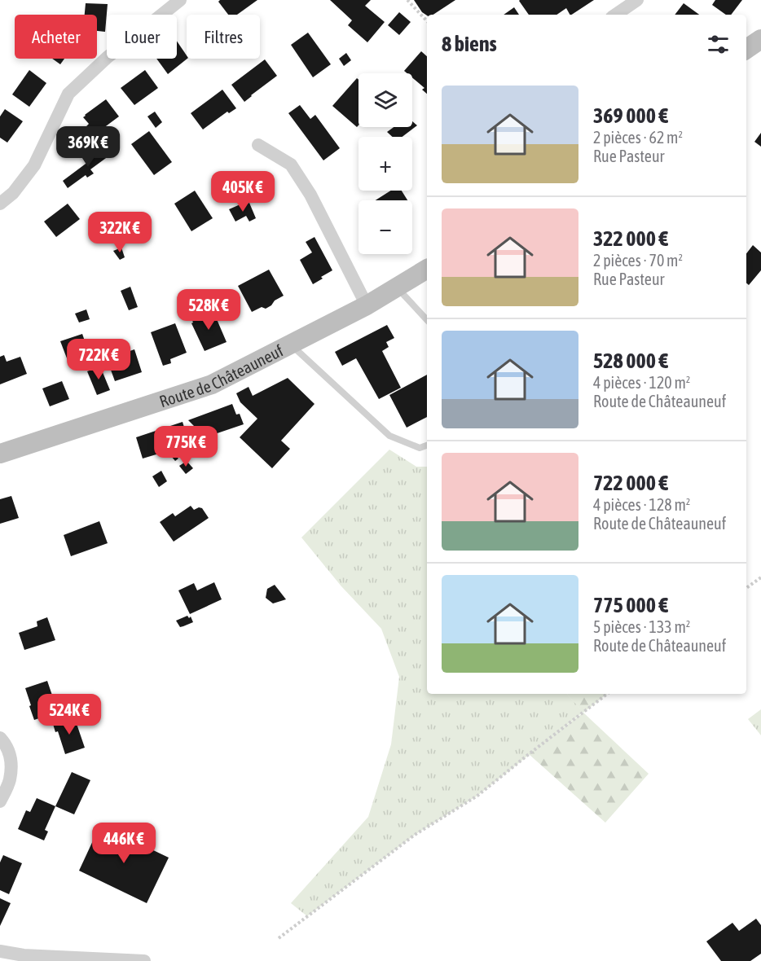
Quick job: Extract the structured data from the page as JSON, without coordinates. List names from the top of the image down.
{
  "streets": {
    "main road": ["Route de Châteauneuf"]
  },
  "page": {
    "chip": ["Acheter", "Louer", "Filtres"],
    "heading": "8 biens",
    "map_buttons": ["+", "−"],
    "list": [
      {
        "name": "369 000 €",
        "note": "2 pièces · 62 m² · Rue Pasteur"
      },
      {
        "name": "322 000 €",
        "note": "2 pièces · 70 m² · Rue Pasteur"
      },
      {
        "name": "528 000 €",
        "note": "4 pièces · 120 m² · Route de Châteauneuf"
      },
      {
        "name": "722 000 €",
        "note": "4 pièces · 128 m² · Route de Châteauneuf"
      },
      {
        "name": "775 000 €",
        "note": "5 pièces · 133 m² · Route de Châteauneuf"
      }
    ],
    "price": [
      "369K €",
      "405K €",
      "322K €",
      "528K €",
      "722K €",
      "775K €",
      "524K €",
      "446K €"
    ]
  }
}
